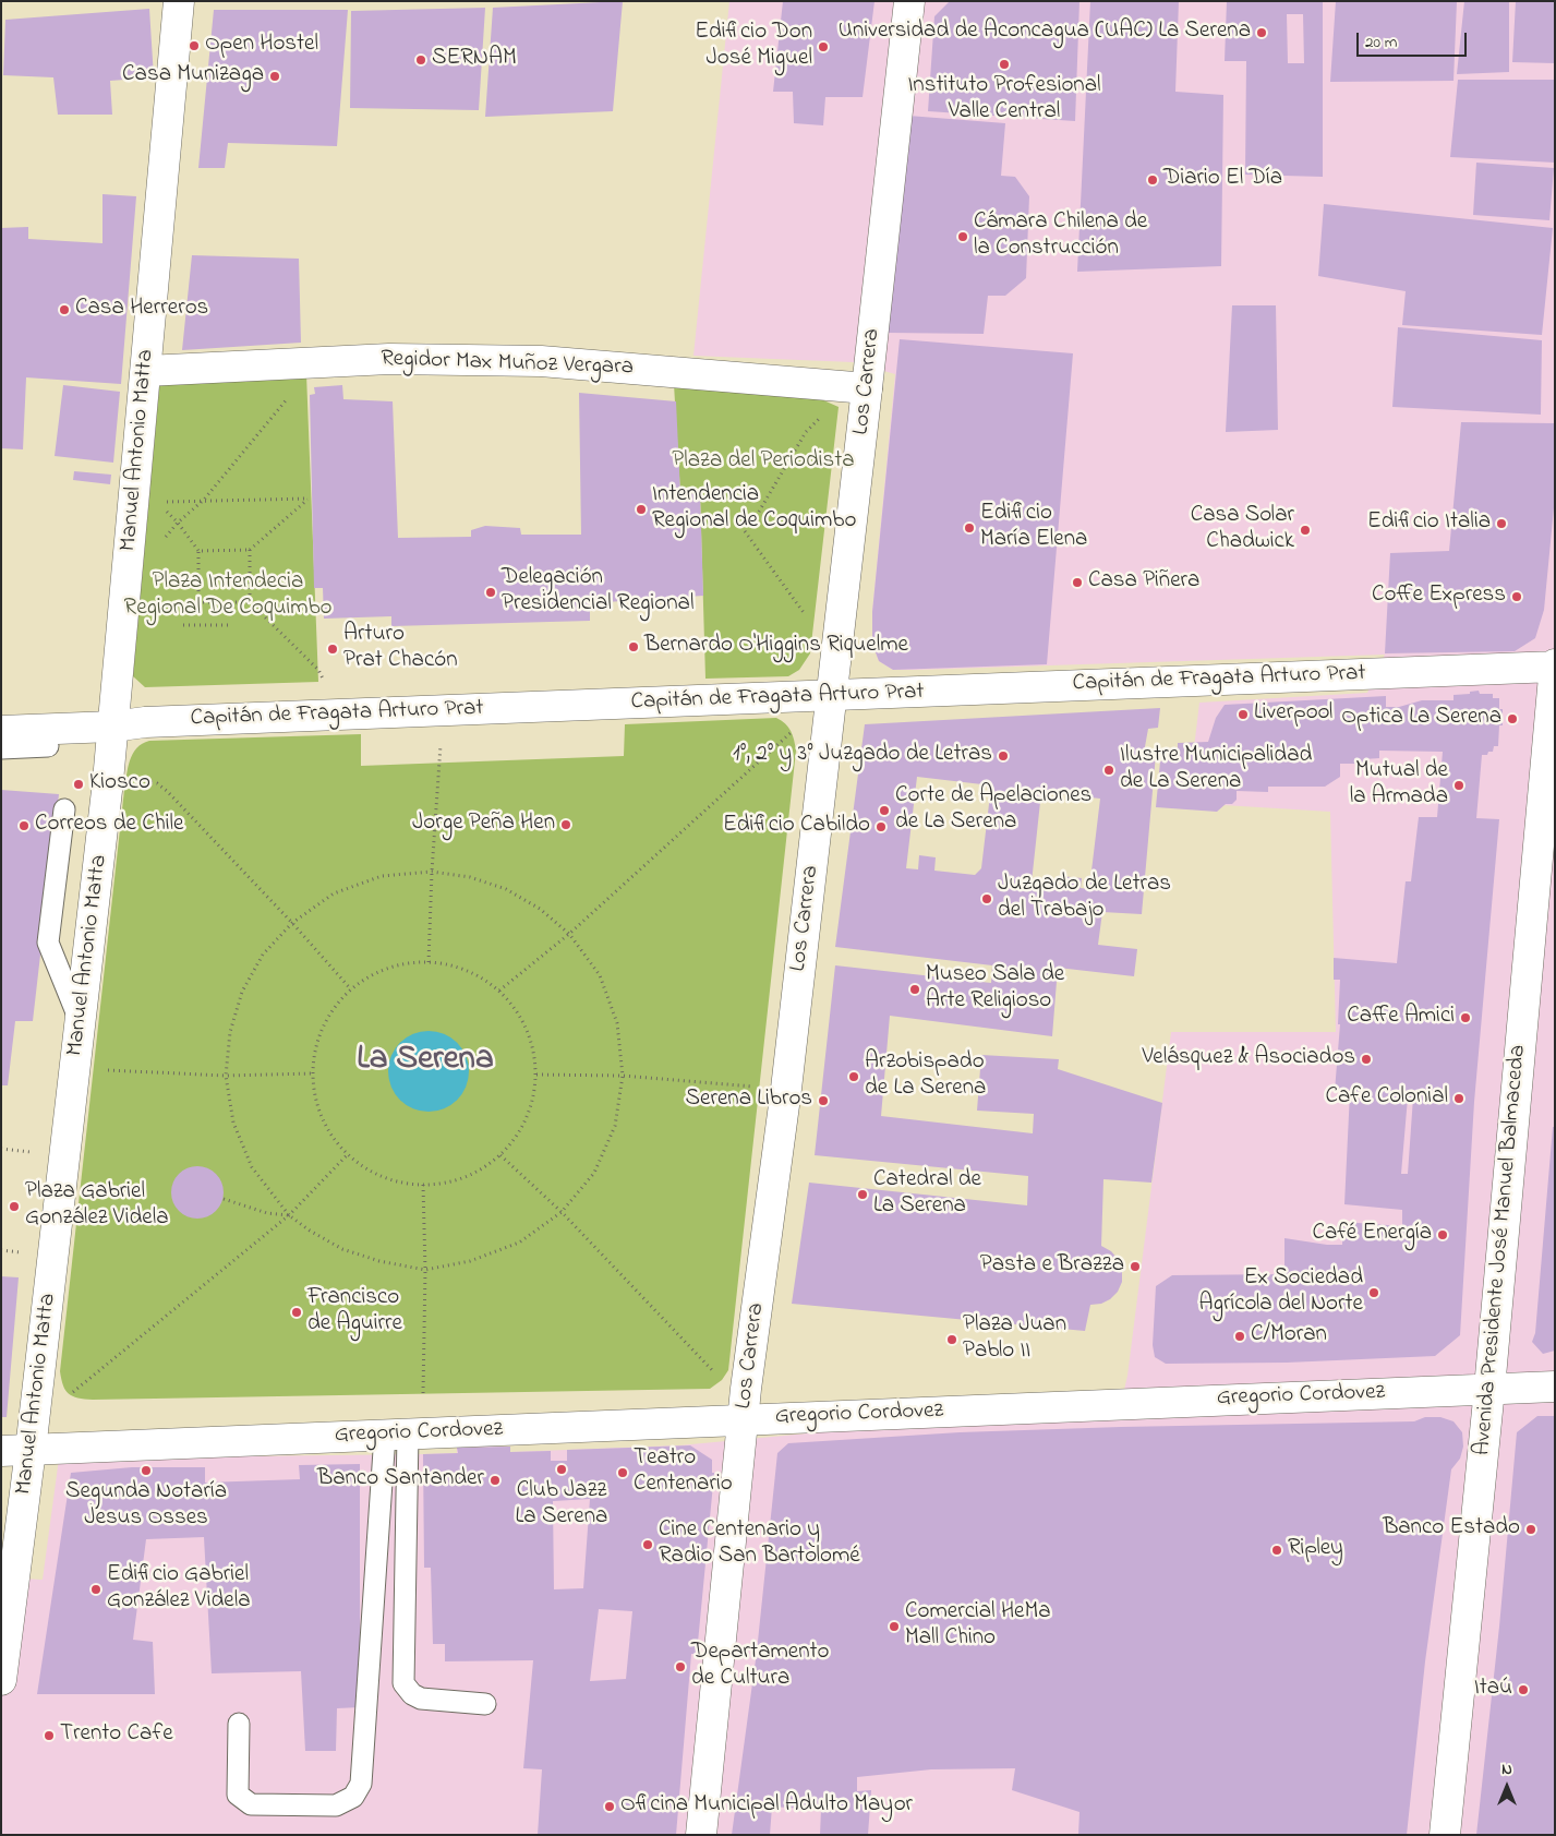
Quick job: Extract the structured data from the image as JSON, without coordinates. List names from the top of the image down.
{
  "streets": {
    "street": [
      "Regidor Max Muñoz Vergara",
      "Los Carrera",
      "Manuel Antonio Matta",
      "Capitán de Fragata Arturo Prat",
      "Avenida Presidente José Manuel Balmaceda",
      "Gregorio Cordovez"
    ]
  },
  "crossings": [
    ["Regidor Max Muñoz Vergara", "Los Carrera"],
    ["Regidor Max Muñoz Vergara", "Manuel Antonio Matta"],
    ["Los Carrera", "Capitán de Fragata Arturo Prat"],
    ["Los Carrera", "Gregorio Cordovez"],
    ["Manuel Antonio Matta", "Capitán de Fragata Arturo Prat"],
    ["Manuel Antonio Matta", "Gregorio Cordovez"],
    ["Capitán de Fragata Arturo Prat", "Avenida Presidente José Manuel Balmaceda"],
    ["Avenida Presidente José Manuel Balmaceda", "Gregorio Cordovez"]
  ],
  "districts": ["La Serena"],
  "parks": ["Plaza del Periodista", "Plaza Intendecia Regional De Coquimbo"],
  "places": [
    "Universidad de Aconcagua (UAC) La Serena",
    "Open Hostel",
    "Edificio Don José Miguel",
    "SERNAM",
    "Instituto Profesional Valle Central",
    "Casa Munizaga",
    "Diario El Día",
    "Cámara Chilena de la Construcción",
    "Casa Herreros",
    "Intendencia Regional de Coquimbo",
    "Edificio Italia",
    "Edificio María Elena",
    "Casa Solar Chadwick",
    "Casa Piñera",
    "Delegación Presidencial Regional",
    "Coffe Express",
    "Bernardo O'Higgins Riquelme",
    "Arturo Prat Chacón",
    "Liverpool",
    "Optica La Serena",
    "1°, 2° y 3° Juzgado de Letras",
    "Ilustre Municipalidad de La Serena",
    "Kiosco",
    "Mutual de la Armada",
    "Corte de Apelaciones de La Serena",
    "Jorge Peña Hen",
    "Correos de Chile",
    "Edificio Cabildo",
    "Juzgado de Letras del Trabajo",
    "Museo Sala de Arte Religioso",
    "Caffe Amici",
    "Velásquez & Asociados",
    "Arzobispado de La Serena",
    "Cafe Colonial",
    "Serena Libros",
    "Catedral de La Serena",
    "Plaza Gabriel González Videla",
    "Café Energía",
    "Pasta e Brazza",
    "Ex Sociedad Agrícola del Norte",
    "Francisco de Aguirre",
    "C/Moran",
    "Plaza Juan Pablo II",
    "Club Jazz La Serena",
    "Segunda Notaría Jesus Osses",
    "Teatro Centenario",
    "Banco Santander",
    "Banco Estado",
    "Cine Centenario y Radio San Bartolomé",
    "Ripley",
    "Edificio Gabriel González Videla",
    "Comercial HeMa Mall Chino",
    "Departamento de Cultura",
    "Itaú",
    "Trento Cafe",
    "Oficina Municipal Adulto Mayor"
  ],
  "scale_bar": "20 m",
  "north": "top"
}
